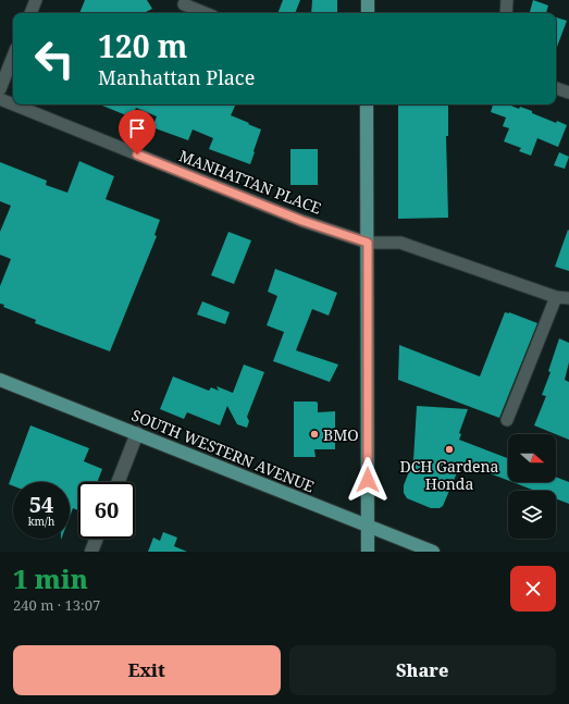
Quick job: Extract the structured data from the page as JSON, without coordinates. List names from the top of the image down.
{
  "streets": {
    "main road": ["SOUTH WESTERN AVENUE"],
    "street": ["MANHATTAN PLACE"]
  },
  "places": ["BMO", "DCH Gardena Honda"],
  "north": "right",
  "page": {
    "turn": ["120 m", "Manhattan Place"],
    "speed": "54 km/h",
    "limit": "60",
    "heading": ["1 min", "240 m · 13:07"],
    "buttons": ["Exit", "Share"]
  }
}
